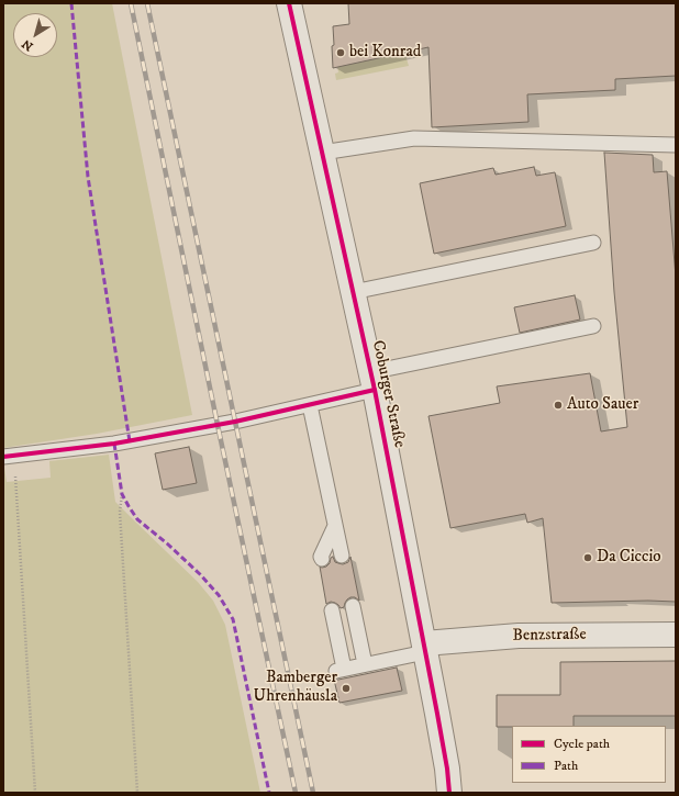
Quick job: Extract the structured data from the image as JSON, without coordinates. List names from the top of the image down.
{
  "streets": {
    "street": ["Coburger Straße", "Benzstraße"]
  },
  "crossings": [
    ["Coburger Straße", "Benzstraße"]
  ],
  "places": [
    "bei Konrad",
    "Auto Sauer",
    "Da Ciccio",
    "Bamberger Uhrenhäusla"
  ],
  "legend": ["Cycle path", "Path"],
  "north": "bottom left"
}
